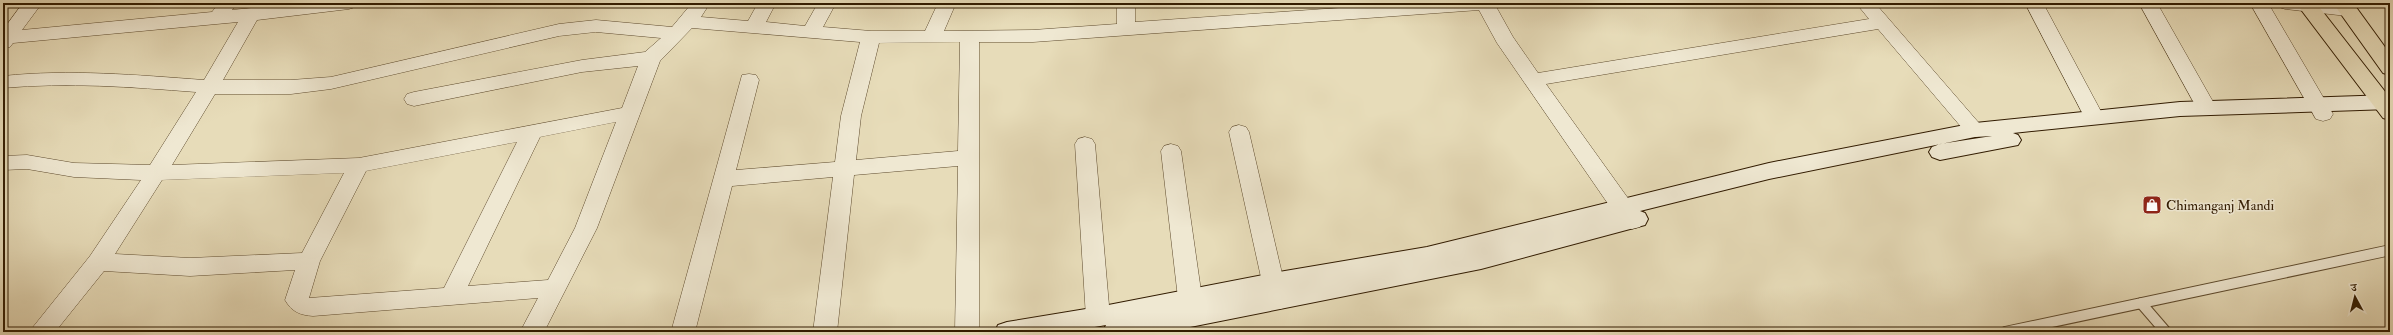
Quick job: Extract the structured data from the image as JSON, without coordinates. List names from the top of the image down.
{
  "places": {
    "shop": ["Chimanganj Mandi"]
  },
  "north": "top"
}
